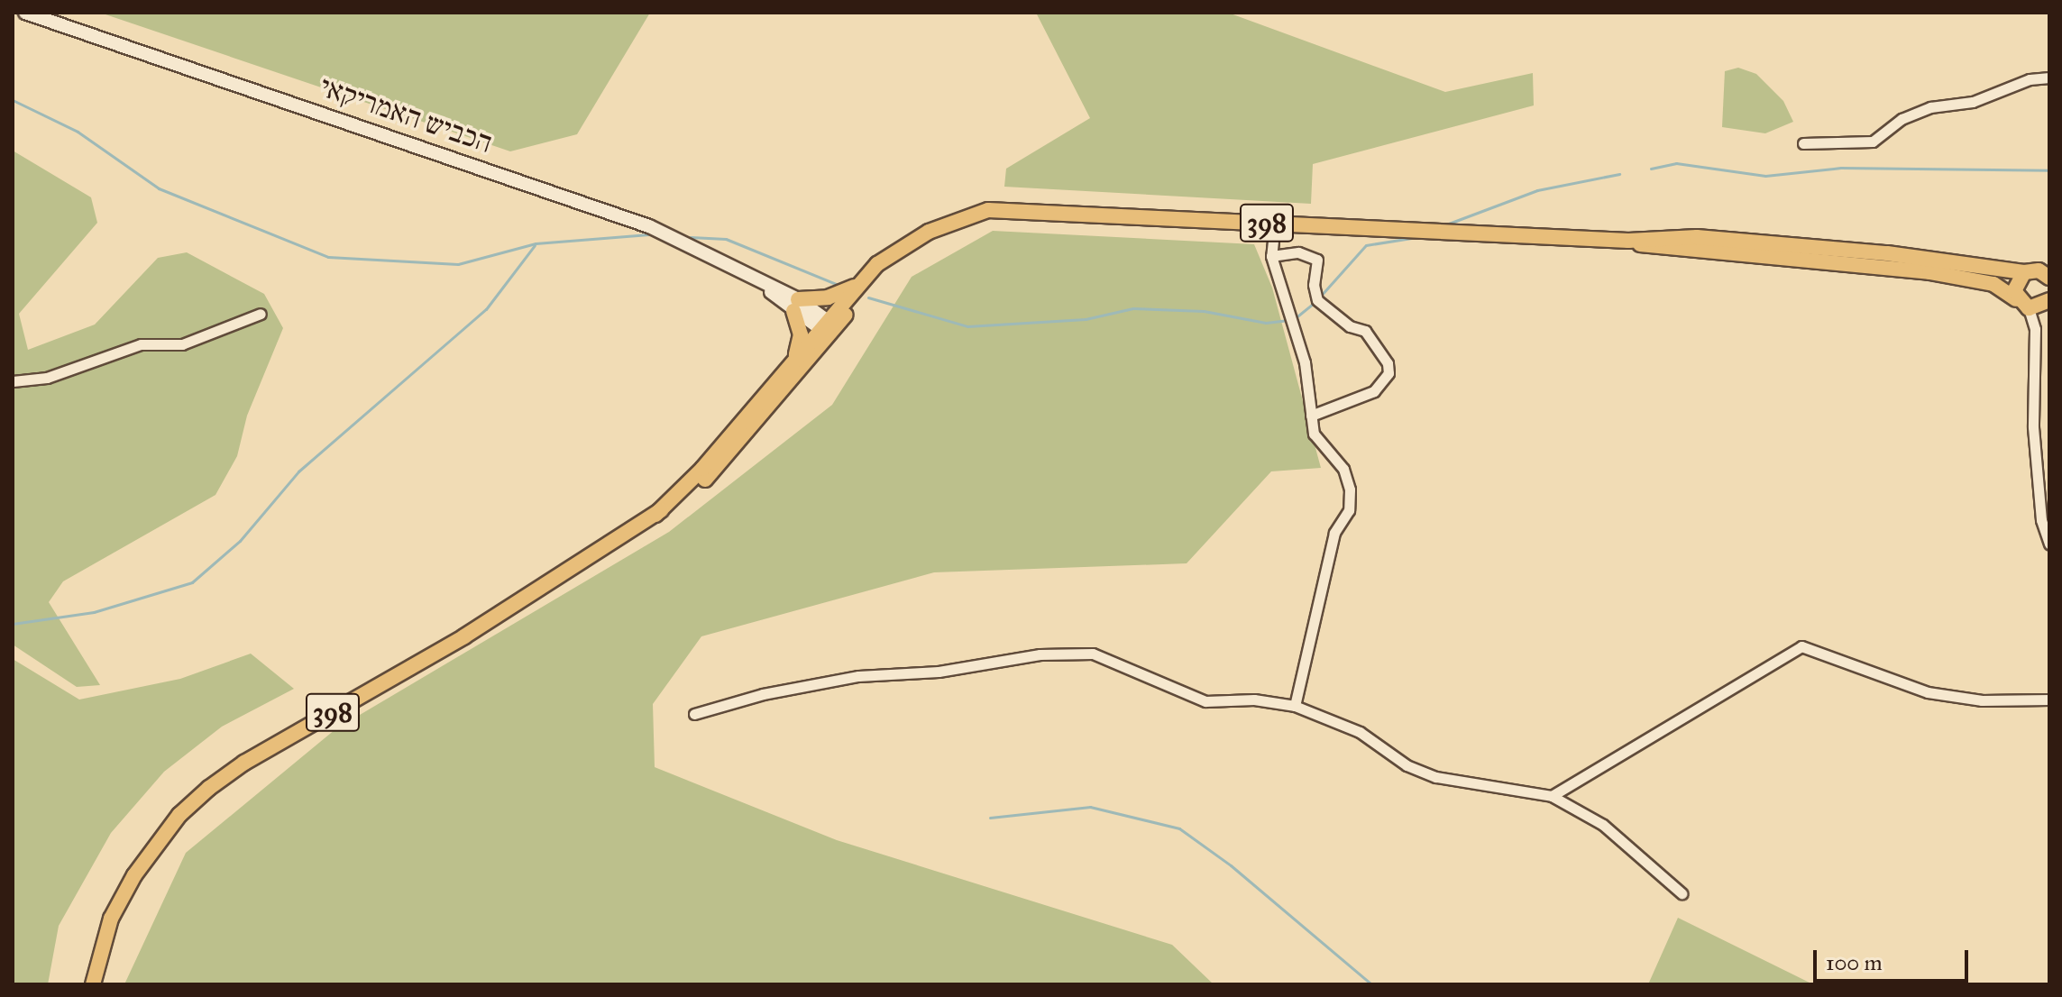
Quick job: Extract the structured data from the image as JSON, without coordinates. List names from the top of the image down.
{
  "streets": {
    "main road": ["הכביש האמריקאי", "398"]
  },
  "crossings": [
    ["הכביש האמריקאי", "398"]
  ],
  "scale_bar": "100 m"
}
